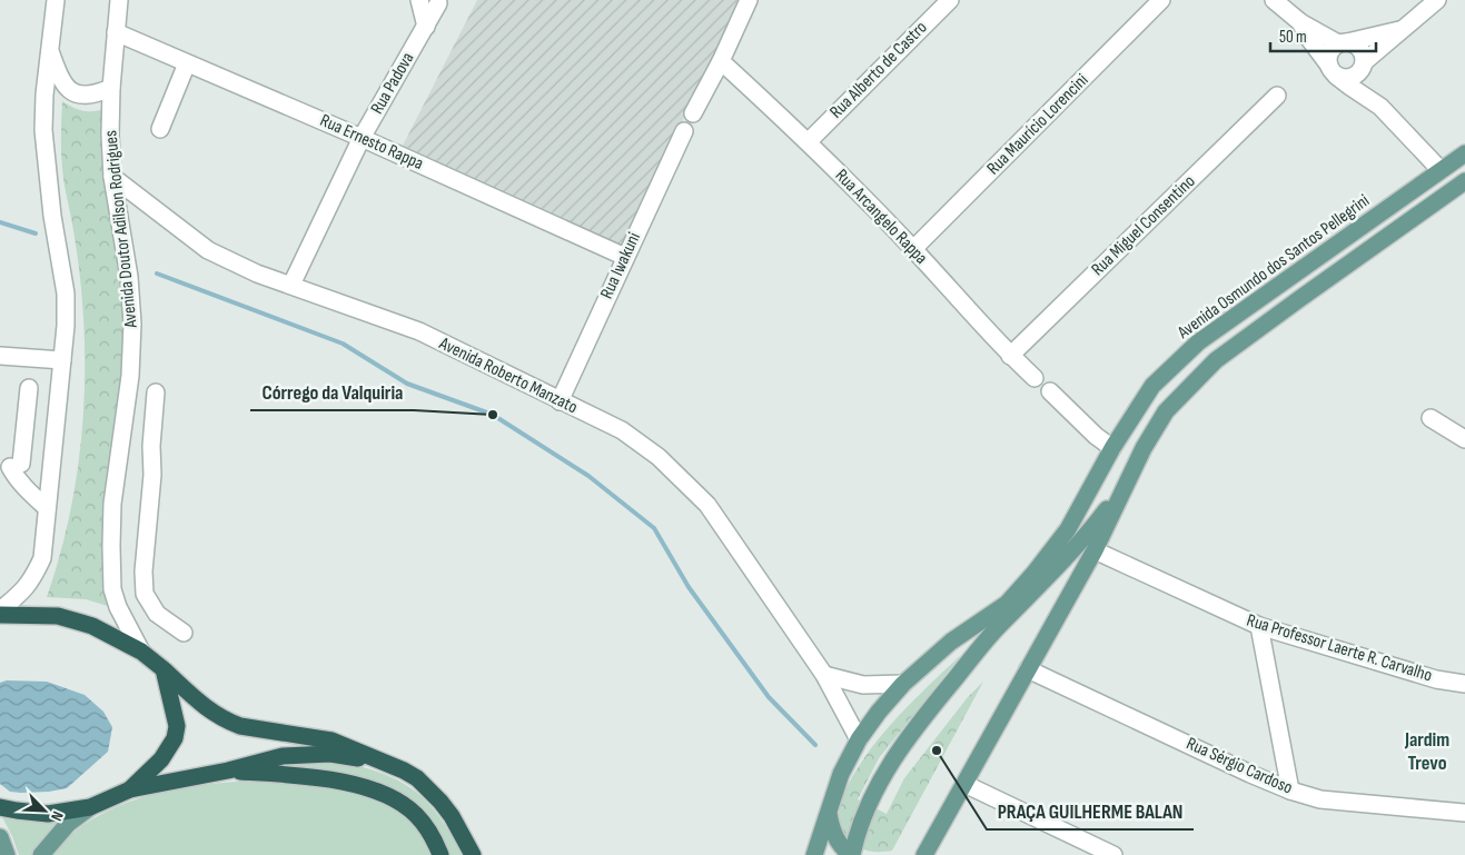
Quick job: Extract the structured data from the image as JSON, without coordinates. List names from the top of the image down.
{
  "streets": {
    "main road": ["Avenida Osmundo dos Santos Pellegrini"],
    "street": [
      "Rua Alberto de Castro",
      "Rua Padova",
      "Rua Maurício Lorencini",
      "Rua Ernesto Rappa",
      "Rua Arcangelo Rappa",
      "Rua Miguel Consentino",
      "Avenida Doutor Adilson Rodrigues",
      "Rua Iwakuni",
      "Avenida Roberto Manzato",
      "Rua Professor Laerte R. Carvalho",
      "Rua Sérgio Cardoso"
    ]
  },
  "crossings": [
    ["Rua Alberto de Castro", "Rua Arcangelo Rappa"],
    ["Rua Padova", "Rua Ernesto Rappa"],
    ["Rua Padova", "Avenida Roberto Manzato"],
    ["Rua Maurício Lorencini", "Rua Arcangelo Rappa"],
    ["Rua Ernesto Rappa", "Avenida Doutor Adilson Rodrigues"],
    ["Rua Ernesto Rappa", "Rua Iwakuni"],
    ["Rua Arcangelo Rappa", "Rua Miguel Consentino"],
    ["Avenida Doutor Adilson Rodrigues", "Avenida Roberto Manzato"],
    ["Rua Iwakuni", "Avenida Roberto Manzato"],
    ["Avenida Osmundo dos Santos Pellegrini", "Avenida Roberto Manzato"]
  ],
  "districts": ["Jardim Trevo"],
  "places": ["Córrego da Valquiria", "PRAÇA GUILHERME BALAN"],
  "scale_bar": "50 m",
  "north": "bottom right"
}
